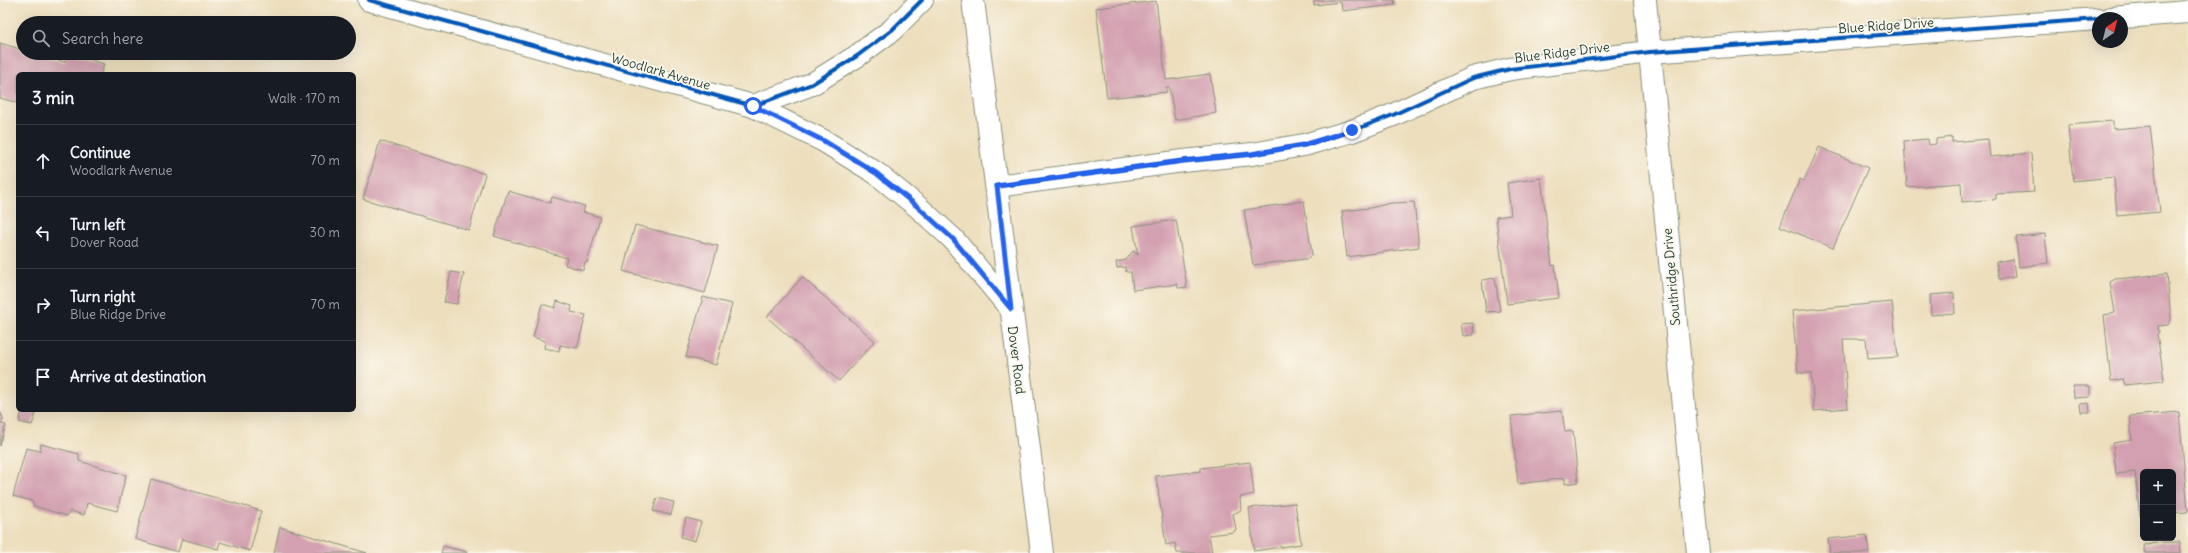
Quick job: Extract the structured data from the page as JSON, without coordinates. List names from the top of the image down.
{
  "streets": {
    "street": [
      "Blue Ridge Drive",
      "Woodlark Avenue",
      "Southridge Drive",
      "Dover Road"
    ]
  },
  "crossings": [
    ["Blue Ridge Drive", "Southridge Drive"],
    ["Blue Ridge Drive", "Dover Road"],
    ["Woodlark Avenue", "Dover Road"]
  ],
  "north": "top right",
  "page": {
    "search": "Search here",
    "heading": ["3 min", "Walk · 170 m"],
    "list": [
      ["Continue", "Woodlark Avenue", "70 m"],
      ["Turn left", "Dover Road", "30 m"],
      ["Turn right", "Blue Ridge Drive", "70 m"],
      "Arrive at destination"
    ],
    "map_buttons": ["+", "−"]
  }
}
